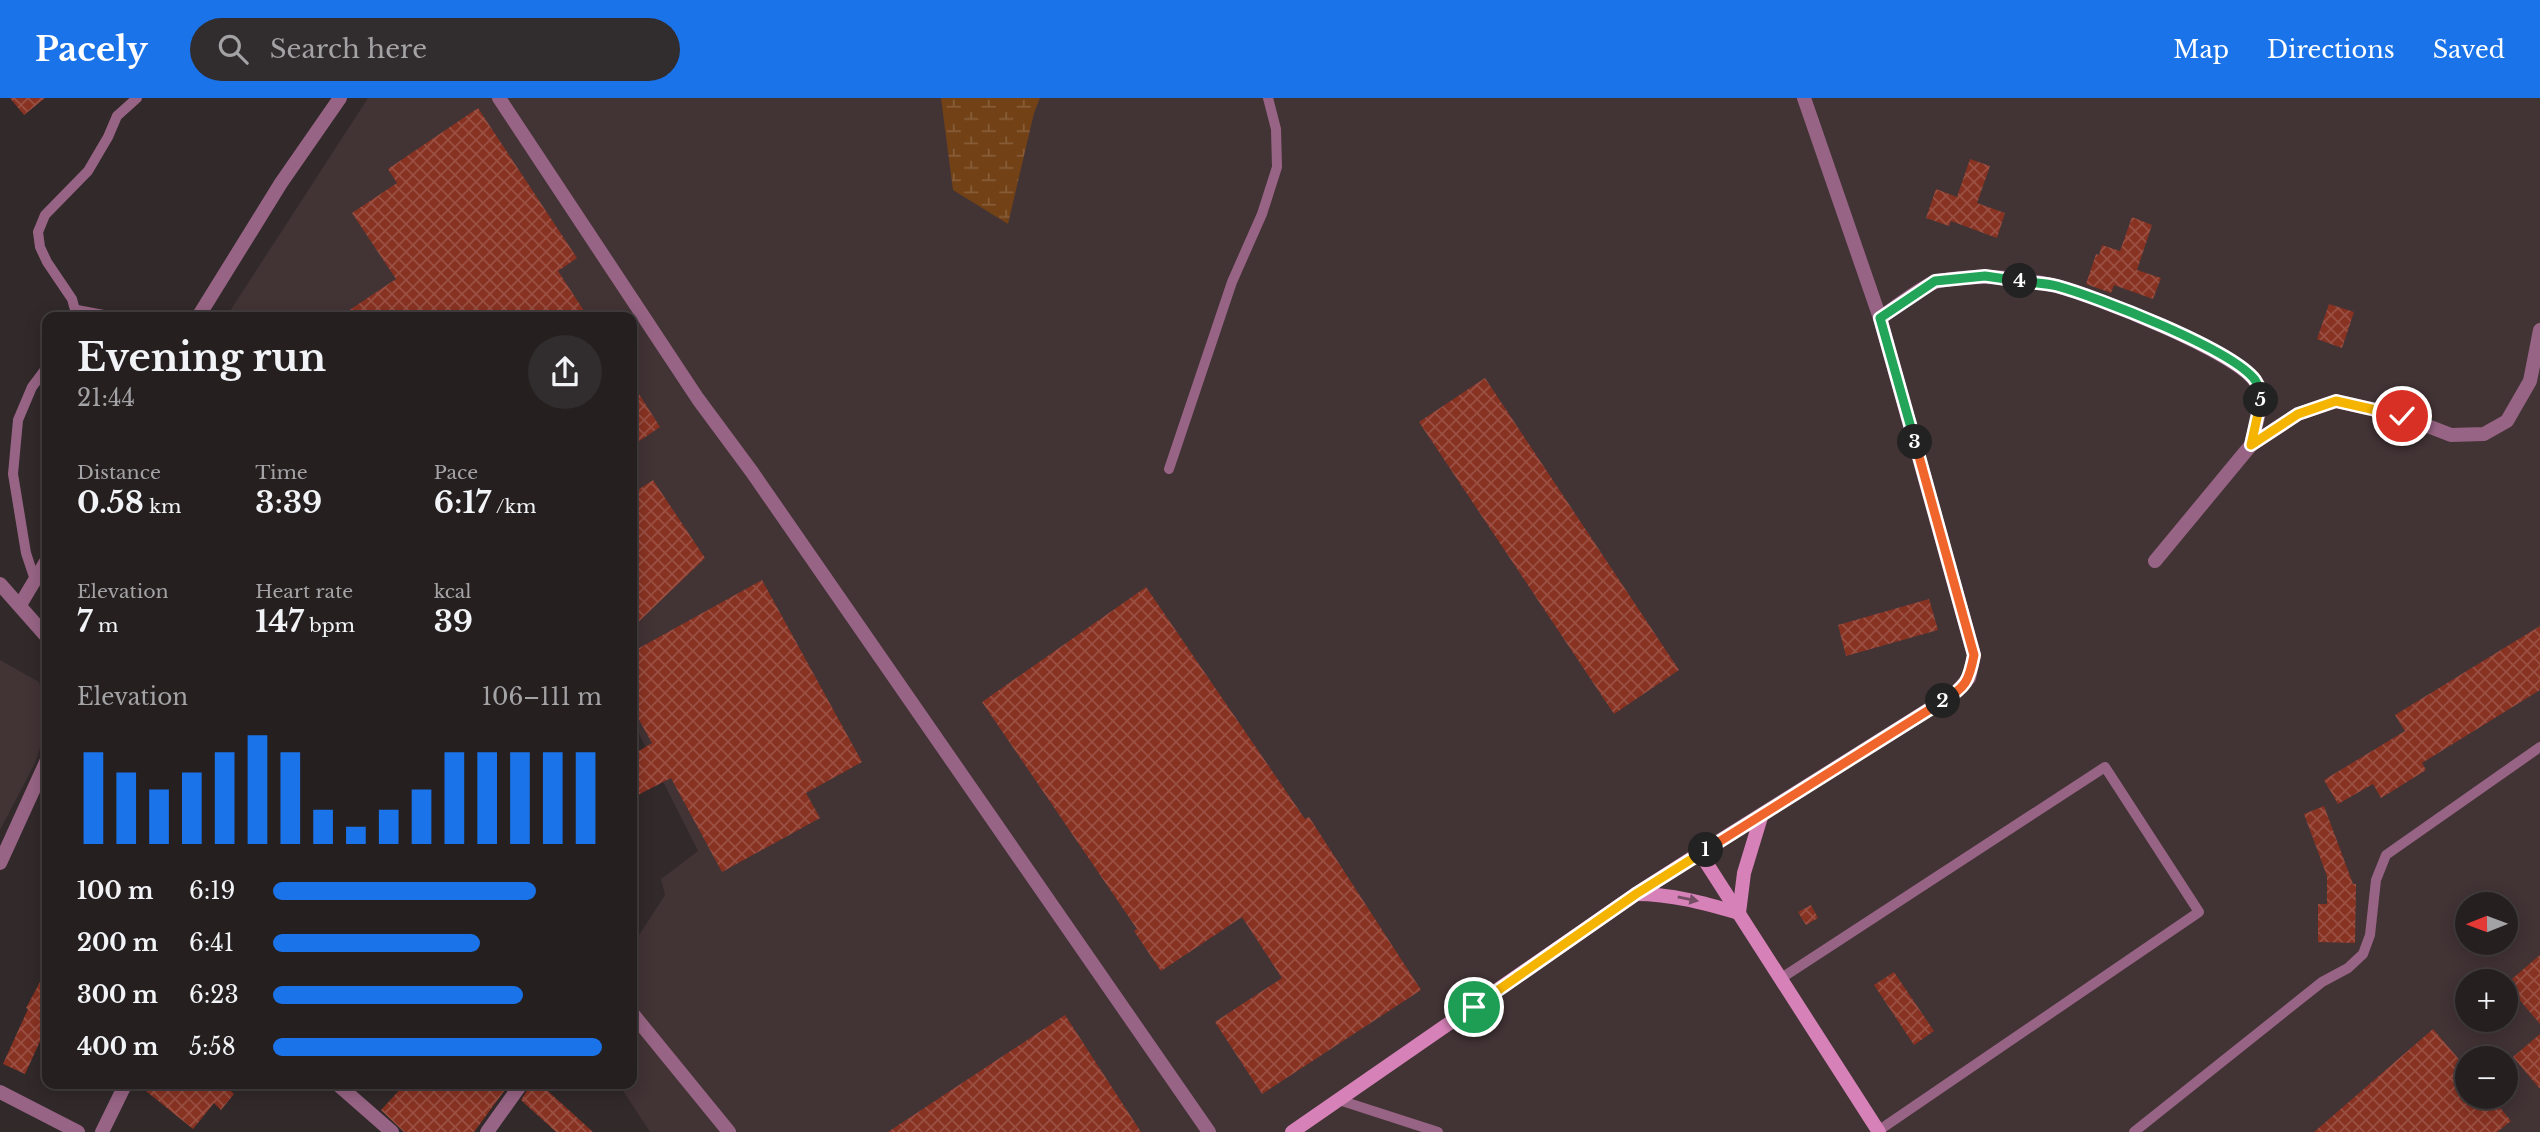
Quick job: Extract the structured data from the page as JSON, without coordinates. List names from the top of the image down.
{
  "north": "left",
  "page": {
    "header": "Pacely",
    "search": "Search here",
    "nav": ["Map", "Directions", "Saved"],
    "pins": [
      "4",
      "5",
      "3",
      "2",
      "1"
    ],
    "heading": ["Evening run", "21:44"],
    "stats": [
      ["Distance", "0.58 km"],
      ["Time", "3:39"],
      ["Pace", "6:17 /km"],
      ["Elevation", "7 m"],
      ["Heart rate", "147 bpm"],
      ["kcal", "39"]
    ],
    "chart": ["Elevation", "106–111 m"],
    "list": [
      {
        "name": "100 m",
        "note": "6:19"
      },
      {
        "name": "200 m",
        "note": "6:41"
      },
      {
        "name": "300 m",
        "note": "6:23"
      },
      {
        "name": "400 m",
        "note": "5:58"
      }
    ],
    "map_buttons": ["+", "−"]
  }
}
